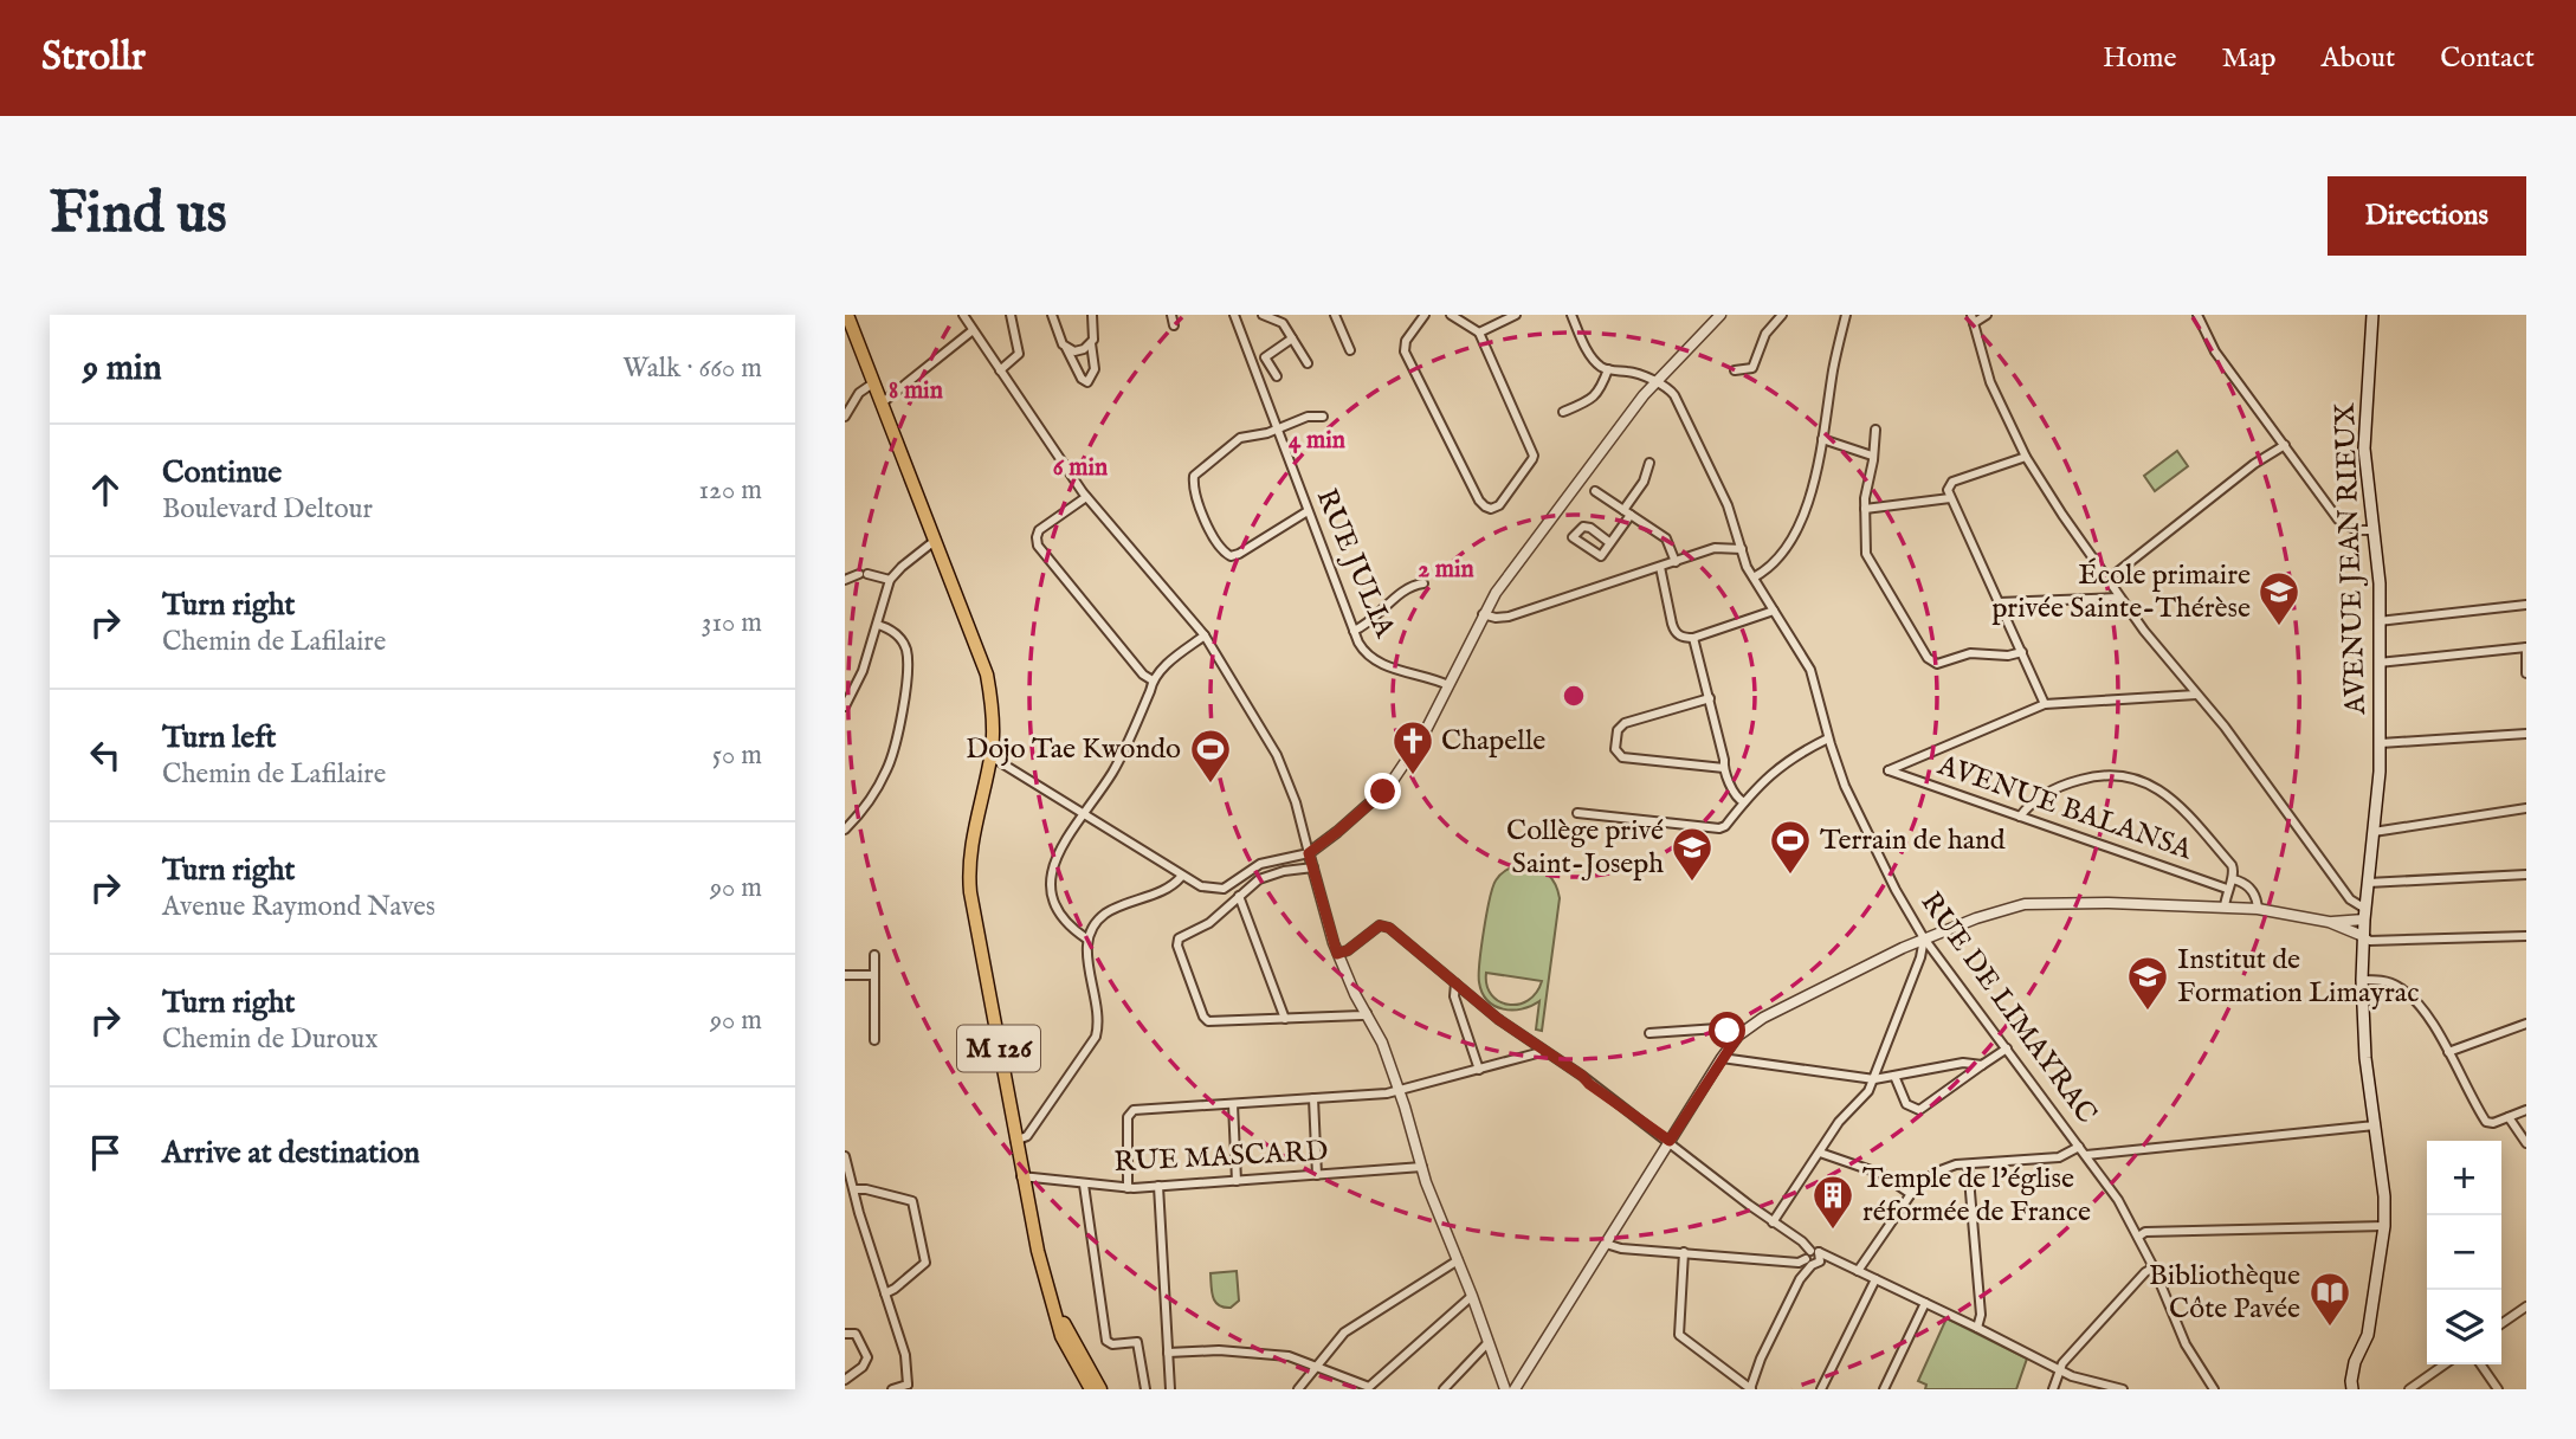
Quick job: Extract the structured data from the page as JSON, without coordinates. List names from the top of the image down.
{
  "streets": {
    "main road": ["AVENUE JEAN RIEUX", "M 126"],
    "street": [
      "RUE JULIA",
      "AVENUE BALANSA",
      "RUE DE LIMAYRAC",
      "RUE MASCARD"
    ]
  },
  "crossings": [
    ["M 126", "RUE MASCARD"]
  ],
  "places": {
    "school or university": ["École primaire privée Sainte-Thérèse", "Collège privé Saint-Joseph", "Institut de Formation Limayrac"],
    "church": ["Chapelle"],
    "sports": ["Dojo Tae Kwondo", "Terrain de hand"],
    "building": ["Temple de l'église réformée de France"],
    "library": ["Bibliothèque Côte Pavée"]
  },
  "page": {
    "header": "Strollr",
    "nav": [
      "Home",
      "Map",
      "About",
      "Contact"
    ],
    "buttons": "Directions",
    "title": "Find us",
    "heading": ["9 min", "Walk · 660 m"],
    "list": [
      ["Continue", "Boulevard Deltour", "120 m"],
      ["Turn right", "Chemin de Lafilaire", "310 m"],
      ["Turn left", "Chemin de Lafilaire", "50 m"],
      ["Turn right", "Avenue Raymond Naves", "90 m"],
      ["Turn right", "Chemin de Duroux", "90 m"],
      "Arrive at destination"
    ],
    "map_buttons": ["+", "−"]
  },
  "rings": [
    "8 min",
    "4 min",
    "6 min",
    "2 min"
  ]
}
